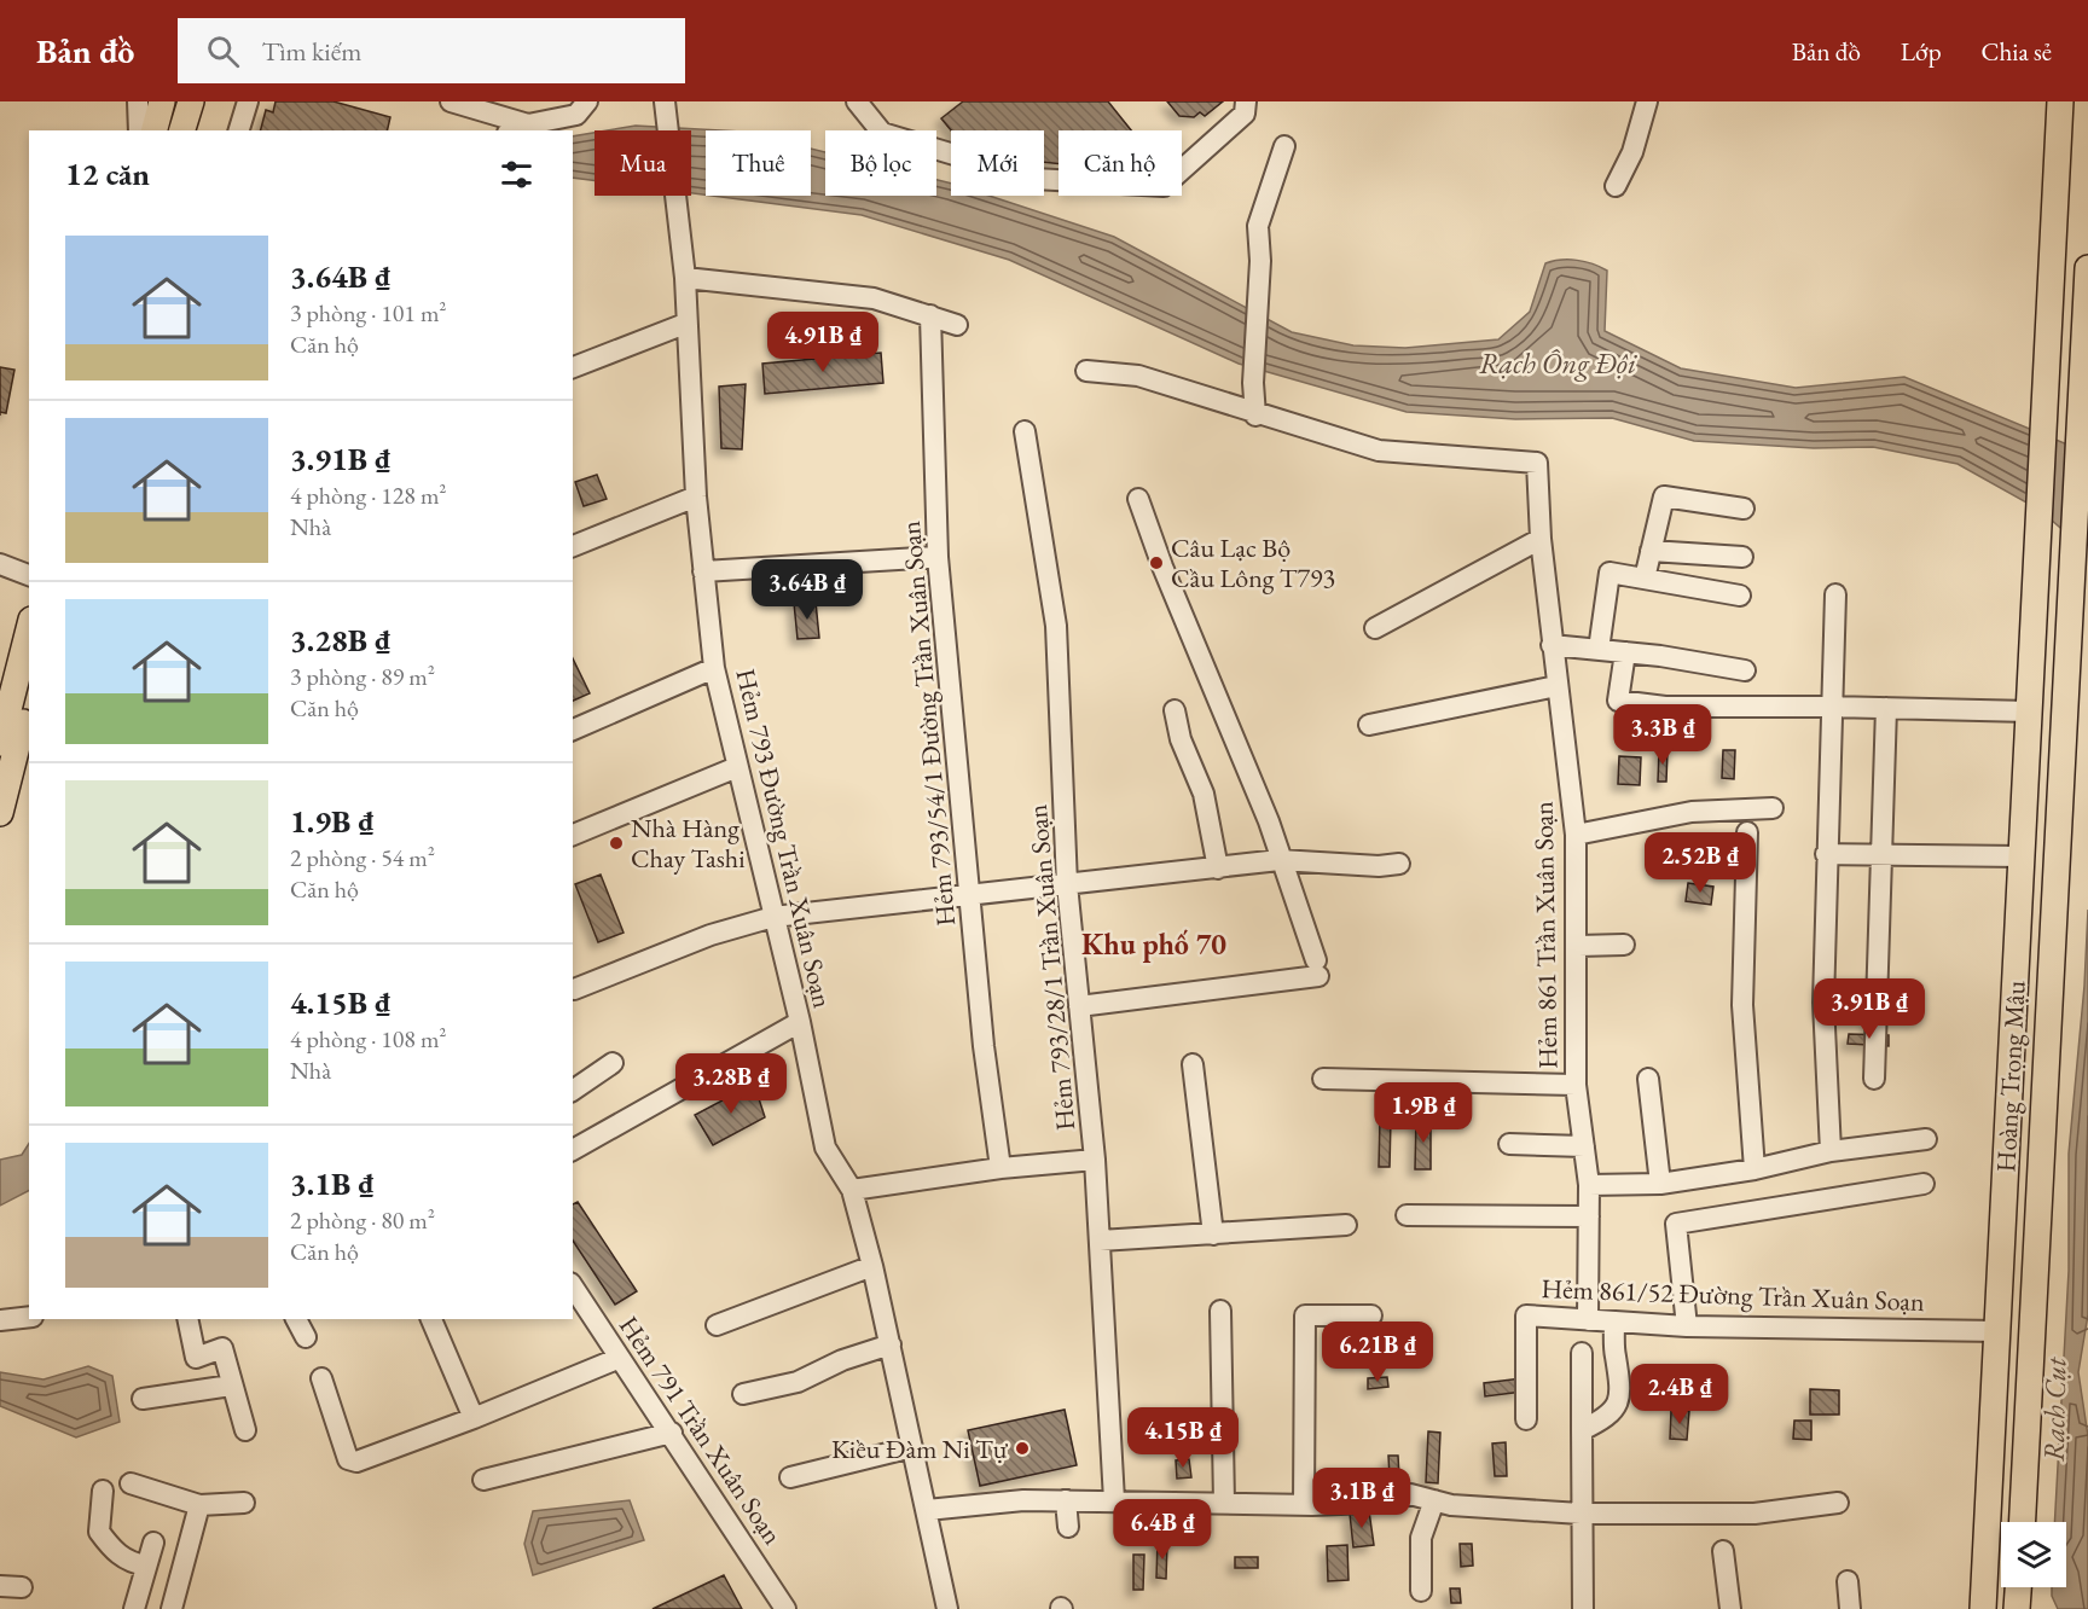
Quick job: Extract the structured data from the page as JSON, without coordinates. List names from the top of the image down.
{
  "streets": {
    "main road": ["Hoàng Trọng Mậu"],
    "street": [
      "Hẻm 793/54/1 Đường Trần Xuân Soạn",
      "Hẻm 793 Đường Trần Xuân Soạn",
      "Hẻm 861 Trần Xuân Soạn",
      "Hẻm 793/28/1 Trần Xuân Soạn",
      "Hẻm 861/52 Đường Trần Xuân Soạn",
      "Hẻm 791 Trần Xuân Soạn"
    ]
  },
  "crossings": [
    ["Hẻm 861 Trần Xuân Soạn", "Hẻm 861/52 Đường Trần Xuân Soạn"],
    ["Hoàng Trọng Mậu", "Hẻm 861/52 Đường Trần Xuân Soạn"]
  ],
  "districts": ["Khu phố 70"],
  "water": ["Rạch Ông Đội", "Rạch Cụt"],
  "places": ["Câu Lạc Bộ Cầu Lông T793", "Nhà Hàng Chay Tashi", "Kiều Đàm Ni Tự"],
  "page": {
    "header": "Bản đồ",
    "search": "Tìm kiếm",
    "nav": ["Bản đồ", "Lớp", "Chia sẻ"],
    "chip": [
      "Mua",
      "Thuê",
      "Bộ lọc",
      "Mới",
      "Căn hộ"
    ],
    "heading": "12 căn",
    "list": [
      {
        "name": "3.64B ₫",
        "note": "3 phòng · 101 m² · Căn hộ"
      },
      {
        "name": "3.91B ₫",
        "note": "4 phòng · 128 m² · Nhà"
      },
      {
        "name": "3.28B ₫",
        "note": "3 phòng · 89 m² · Căn hộ"
      },
      {
        "name": "1.9B ₫",
        "note": "2 phòng · 54 m² · Căn hộ"
      },
      {
        "name": "4.15B ₫",
        "note": "4 phòng · 108 m² · Nhà"
      },
      {
        "name": "3.1B ₫",
        "note": "2 phòng · 80 m² · Căn hộ"
      }
    ],
    "price": [
      "4.91B ₫",
      "3.64B ₫",
      "3.3B ₫",
      "2.52B ₫",
      "3.91B ₫",
      "3.28B ₫",
      "1.9B ₫",
      "6.21B ₫",
      "2.4B ₫",
      "4.15B ₫",
      "3.1B ₫",
      "6.4B ₫"
    ]
  }
}
